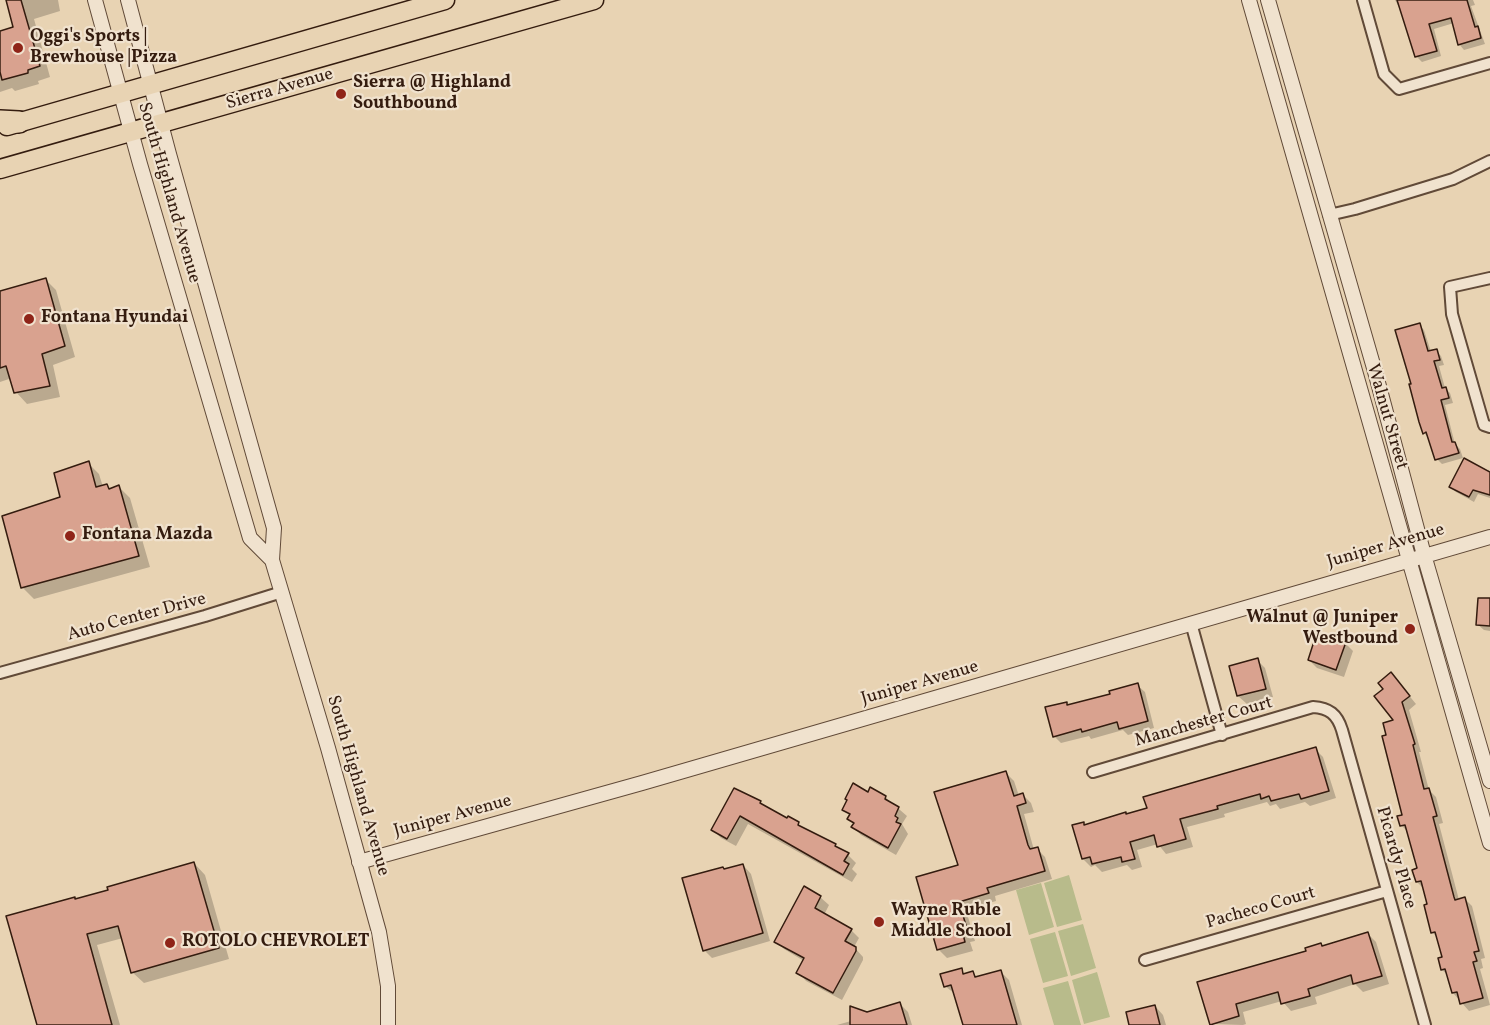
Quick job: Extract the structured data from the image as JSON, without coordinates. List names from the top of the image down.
{
  "streets": {
    "main road": ["Sierra Avenue"],
    "street": [
      "South Highland Avenue",
      "Walnut Street",
      "Juniper Avenue",
      "Auto Center Drive",
      "Manchester Court",
      "Picardy Place",
      "Pacheco Court"
    ]
  },
  "crossings": [
    ["Sierra Avenue", "South Highland Avenue"],
    ["South Highland Avenue", "Juniper Avenue"],
    ["South Highland Avenue", "Auto Center Drive"],
    ["Walnut Street", "Juniper Avenue"],
    ["Manchester Court", "Picardy Place"],
    ["Picardy Place", "Pacheco Court"]
  ],
  "places": [
    "Oggi's Sports | Brewhouse |Pizza",
    "Sierra @ Highland Southbound",
    "Fontana Hyundai",
    "Fontana Mazda",
    "Walnut @ Juniper Westbound",
    "Wayne Ruble Middle School",
    "ROTOLO CHEVROLET"
  ]
}
